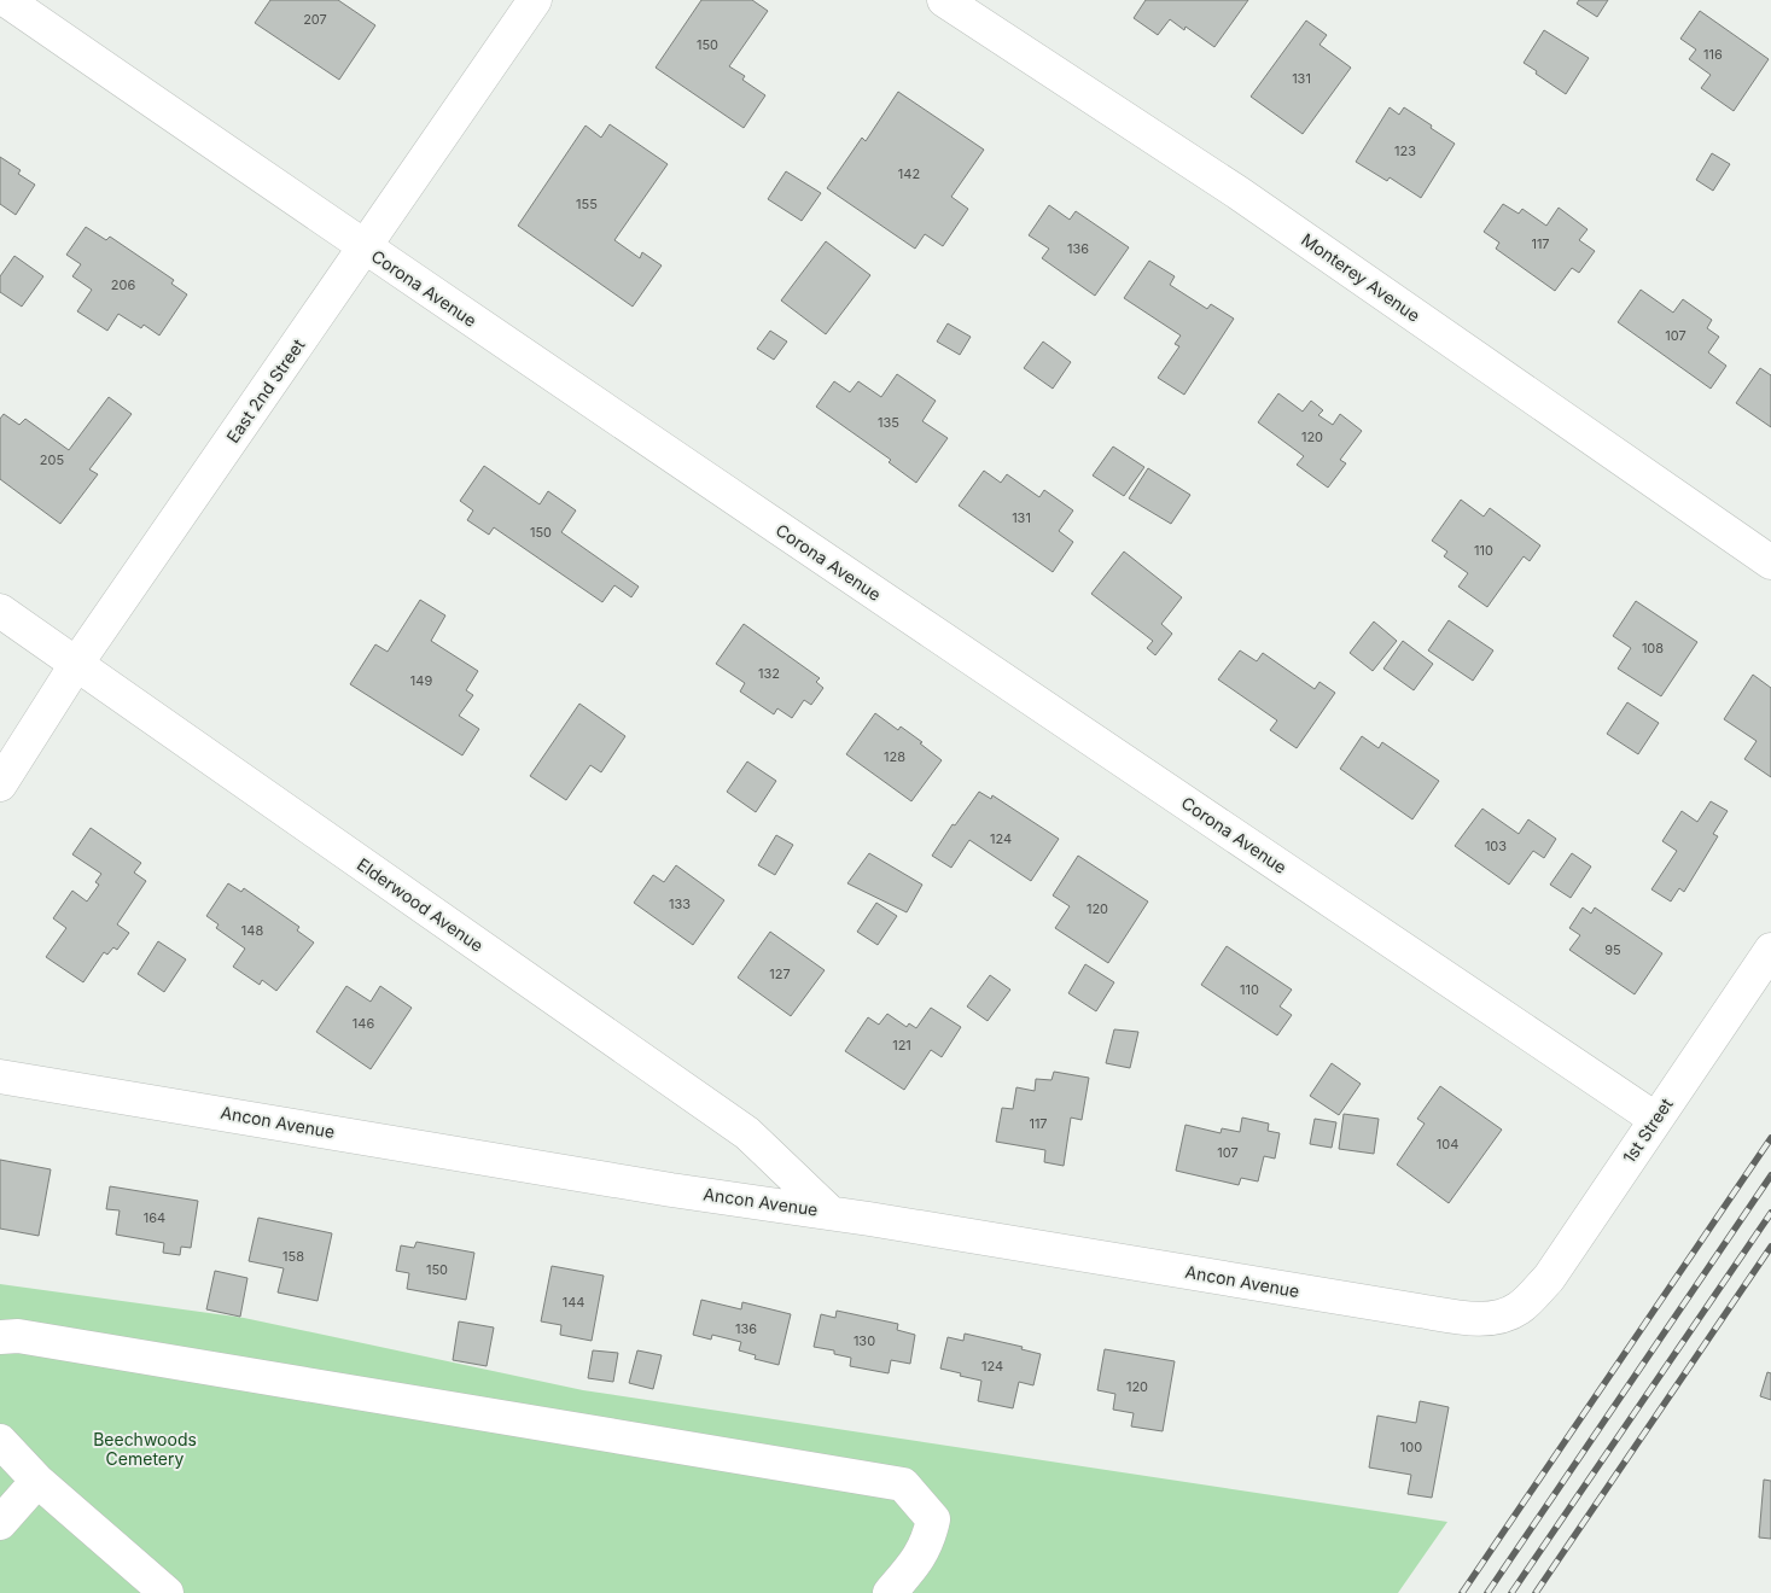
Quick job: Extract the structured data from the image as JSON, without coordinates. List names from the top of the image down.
{
  "streets": {
    "street": [
      "Monterey Avenue",
      "Corona Avenue",
      "East 2nd Street",
      "Elderwood Avenue",
      "Ancon Avenue",
      "1st Street"
    ]
  },
  "crossings": [
    ["Corona Avenue", "East 2nd Street"],
    ["Corona Avenue", "1st Street"],
    ["East 2nd Street", "Elderwood Avenue"],
    ["Elderwood Avenue", "Ancon Avenue"],
    ["Ancon Avenue", "1st Street"]
  ],
  "parks": ["Beechwoods Cemetery"],
  "house_numbers": [
    "207",
    "150",
    "116",
    "131",
    "123",
    "142",
    "155",
    "117",
    "136",
    "206",
    "107",
    "135",
    "120",
    "205",
    "131",
    "150",
    "110",
    "108",
    "132",
    "149",
    "128",
    "124",
    "103",
    "133",
    "120",
    "148",
    "95",
    "127",
    "110",
    "146",
    "121",
    "117",
    "104",
    "107",
    "164",
    "158",
    "150",
    "144",
    "136",
    "130",
    "124",
    "120",
    "100"
  ]
}
